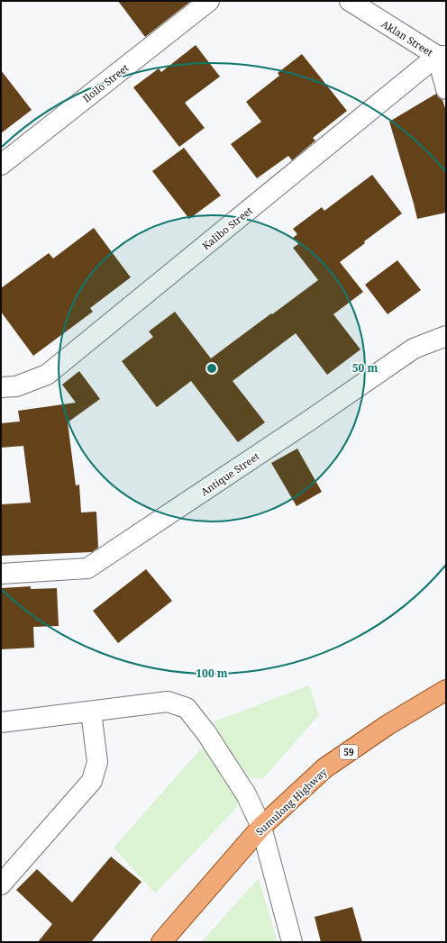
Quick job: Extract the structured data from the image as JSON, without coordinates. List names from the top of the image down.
{
  "streets": {
    "main road": ["59", "Sumulong Highway"],
    "street": [
      "Aklan Street",
      "Iloilo Street",
      "Kalibo Street",
      "Antique Street"
    ]
  },
  "crossings": [
    ["Aklan Street", "Kalibo Street"]
  ],
  "rings": ["50 m", "100 m"]
}
